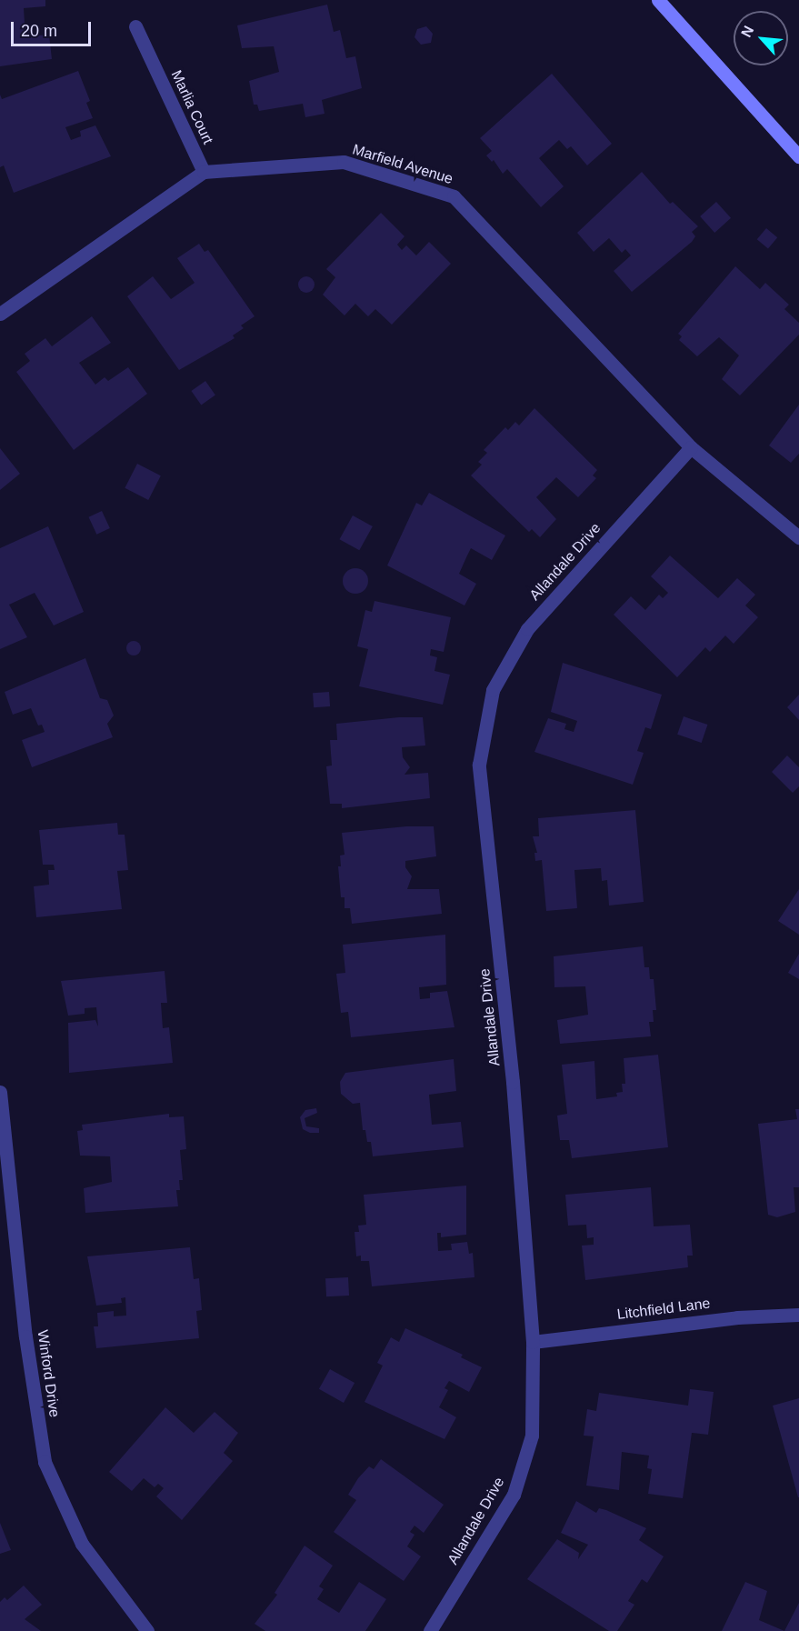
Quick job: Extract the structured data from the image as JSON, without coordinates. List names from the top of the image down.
{
  "streets": {
    "street": [
      "Marlia Court",
      "Marfield Avenue",
      "Allandale Drive",
      "Litchfield Lane",
      "Winford Drive"
    ]
  },
  "crossings": [
    ["Marlia Court", "Marfield Avenue"],
    ["Marfield Avenue", "Allandale Drive"],
    ["Allandale Drive", "Litchfield Lane"]
  ],
  "scale_bar": "20 m",
  "north": "top left"
}
